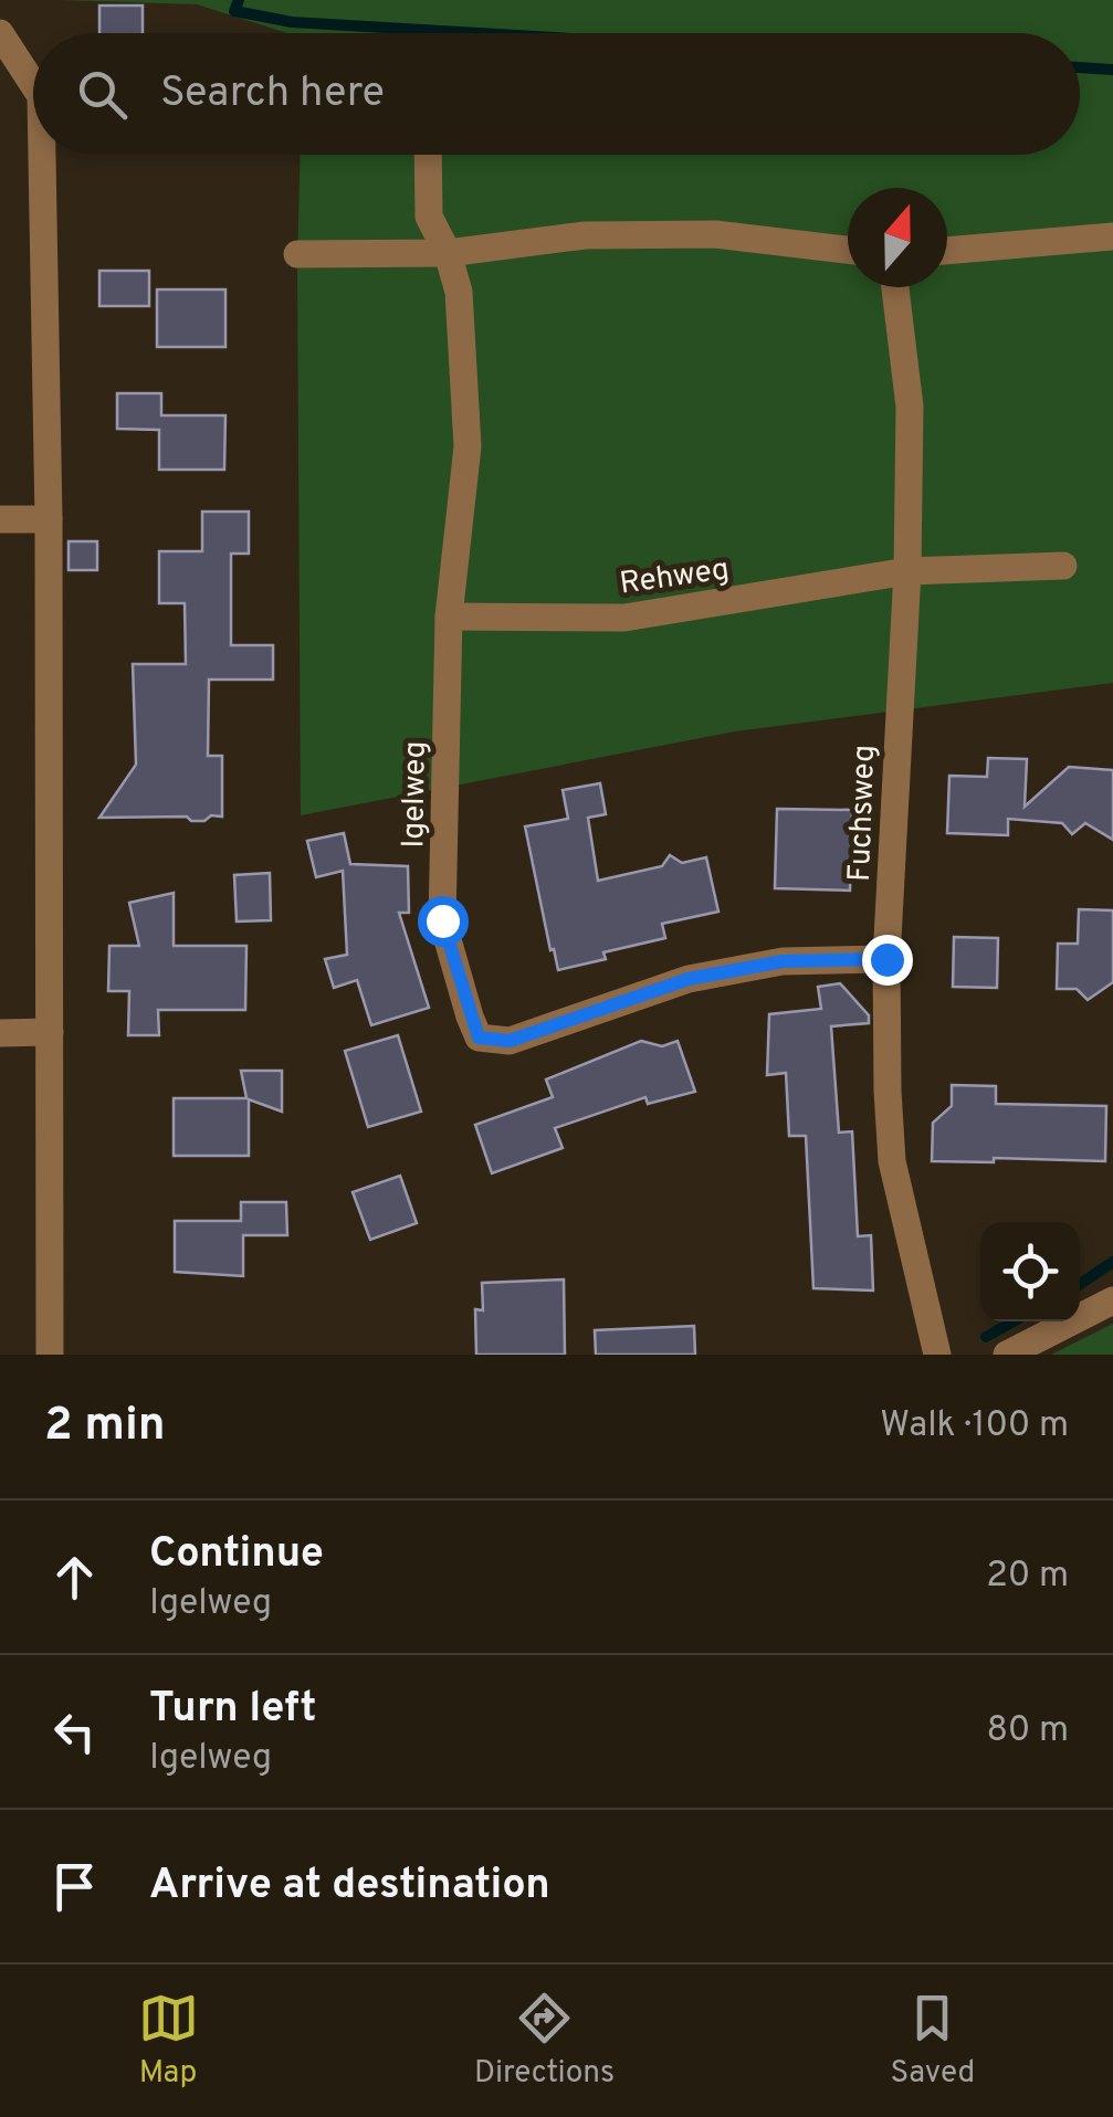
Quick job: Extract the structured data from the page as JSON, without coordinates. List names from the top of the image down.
{
  "streets": {
    "street": ["Rehweg", "Igelweg", "Fuchsweg"]
  },
  "crossings": [
    ["Rehweg", "Igelweg"],
    ["Rehweg", "Fuchsweg"],
    ["Igelweg", "Fuchsweg"]
  ],
  "north": "top",
  "page": {
    "search": "Search here",
    "heading": ["2 min", "Walk · 100 m"],
    "list": [
      ["Continue", "Igelweg", "20 m"],
      ["Turn left", "Igelweg", "80 m"],
      "Arrive at destination"
    ],
    "nav": ["Map", "Directions", "Saved"]
  }
}
